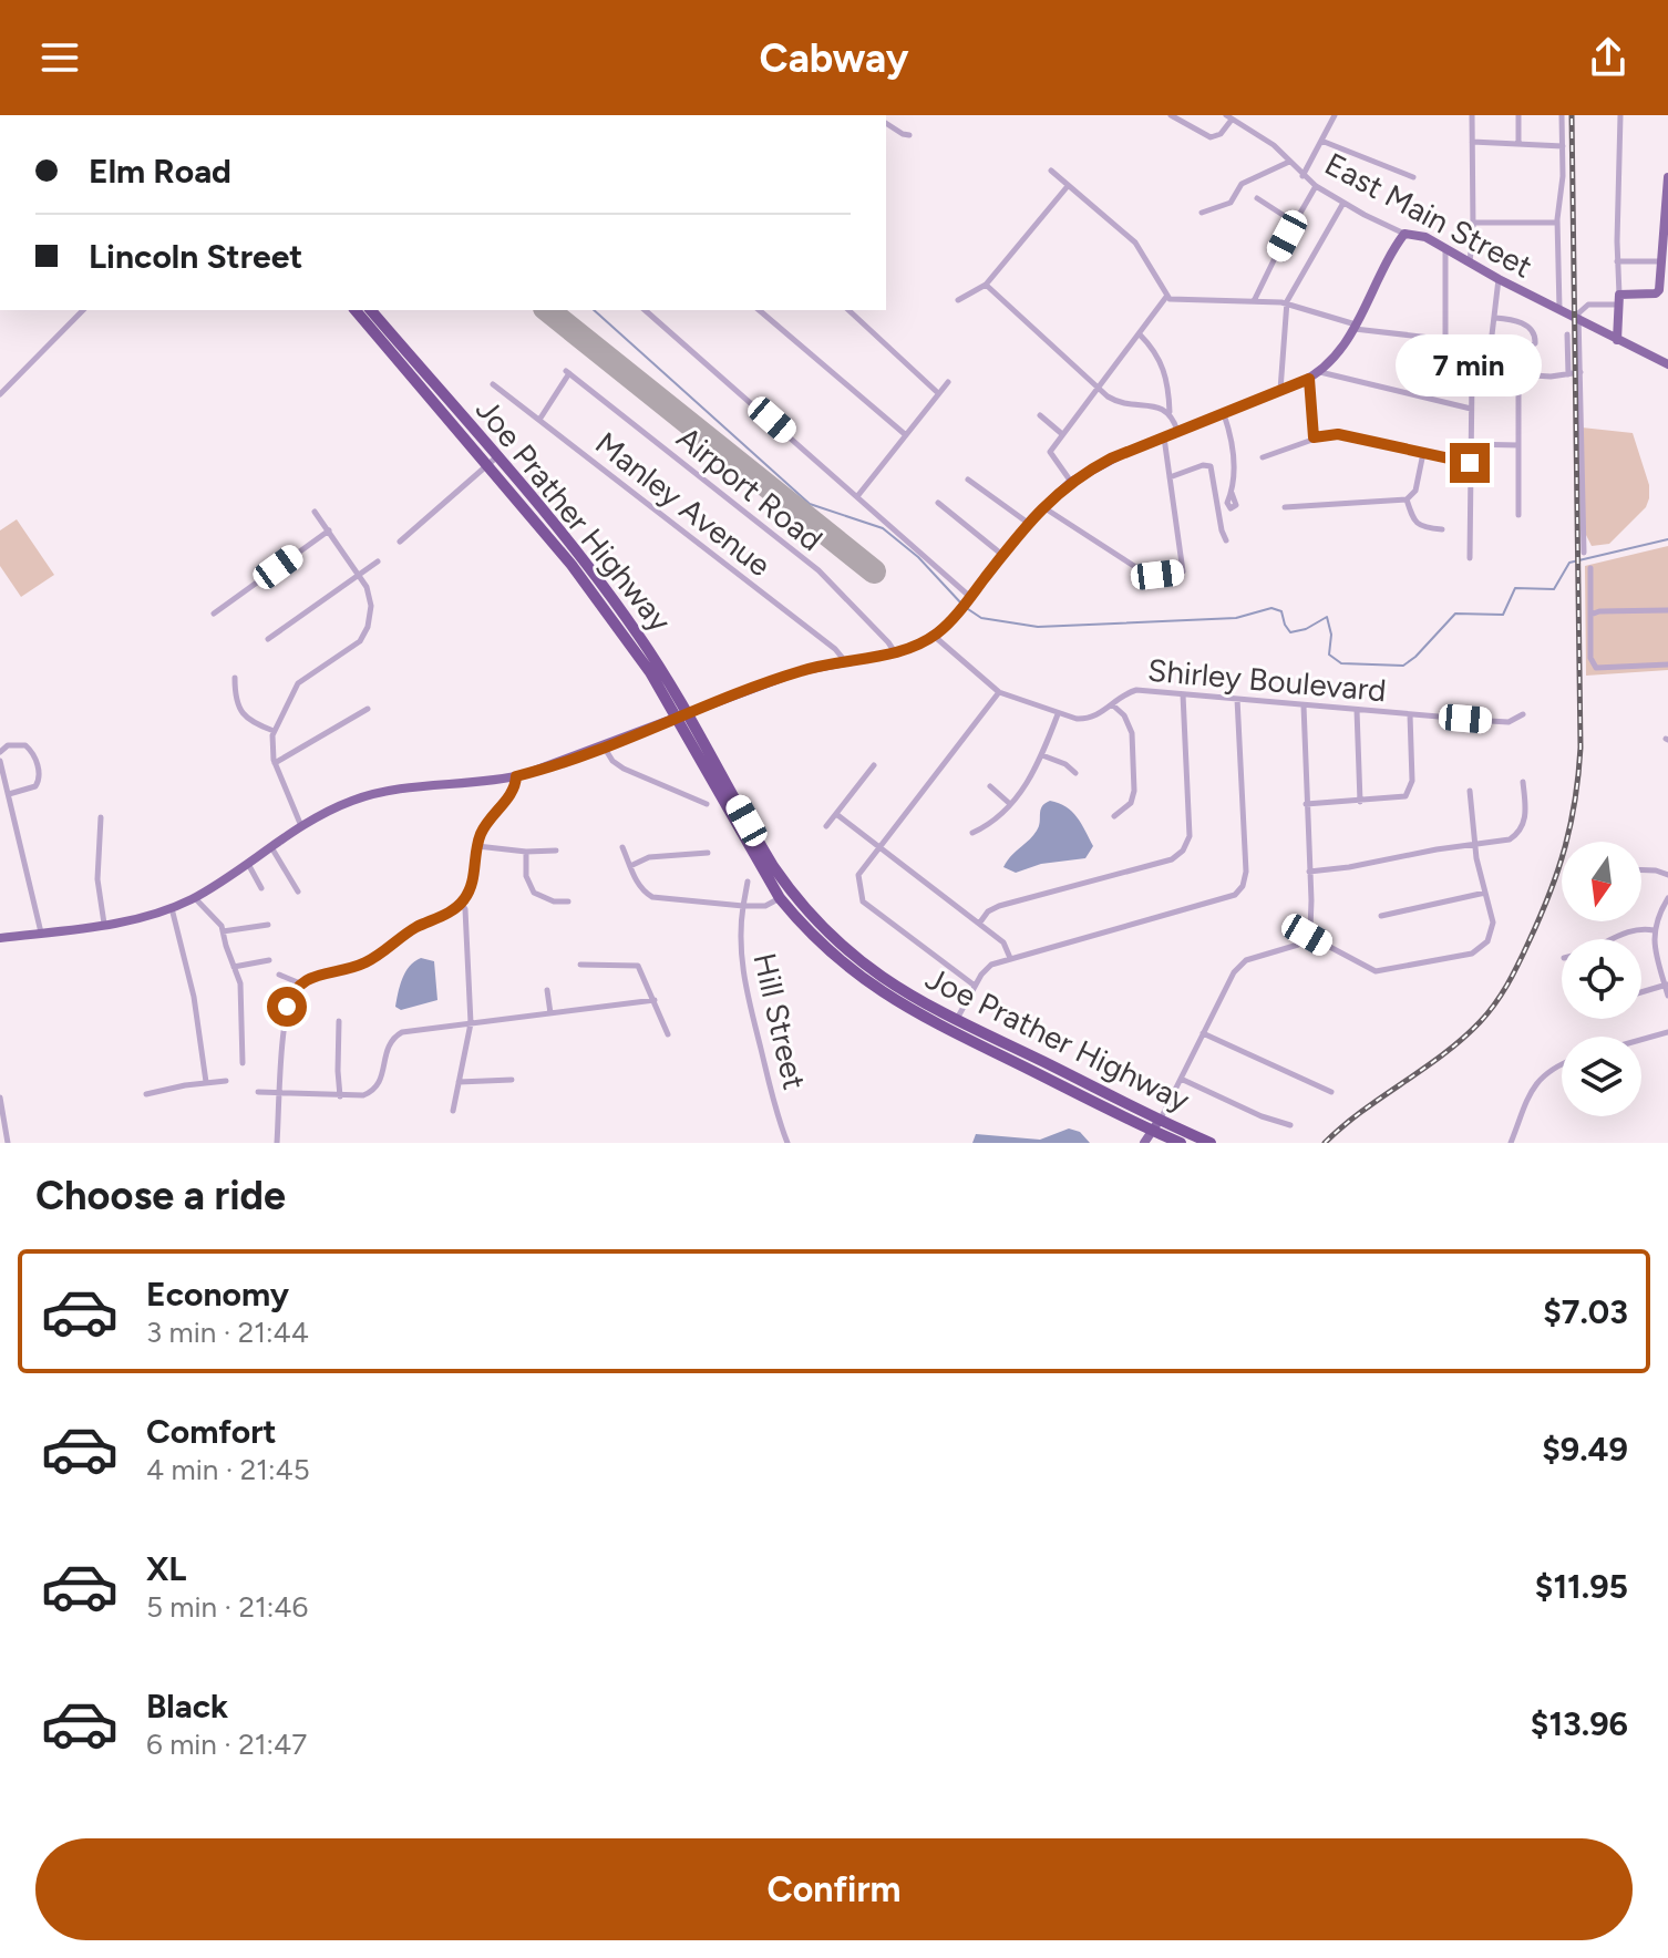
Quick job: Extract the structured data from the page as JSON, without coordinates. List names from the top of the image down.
{
  "streets": {
    "highway": ["Joe Prather Highway"],
    "main road": ["East Main Street"],
    "street": [
      "Airport Road",
      "Manley Avenue",
      "Shirley Boulevard",
      "Hill Street"
    ]
  },
  "crossings": [
    ["Airport Road", "Manley Avenue"],
    ["Joe Prather Highway", "Hill Street"]
  ],
  "north": "bottom",
  "page": {
    "header": "Cabway",
    "banner": ["Elm Road", "Lincoln Street"],
    "bubble": "7 min",
    "heading": "Choose a ride",
    "list": [
      {
        "name": "Economy",
        "note": "3 min · 21:44",
        "value": "$7.03"
      },
      {
        "name": "Comfort",
        "note": "4 min · 21:45",
        "value": "$9.49"
      },
      {
        "name": "XL",
        "note": "5 min · 21:46",
        "value": "$11.95"
      },
      {
        "name": "Black",
        "note": "6 min · 21:47",
        "value": "$13.96"
      }
    ],
    "buttons": "Confirm"
  }
}
